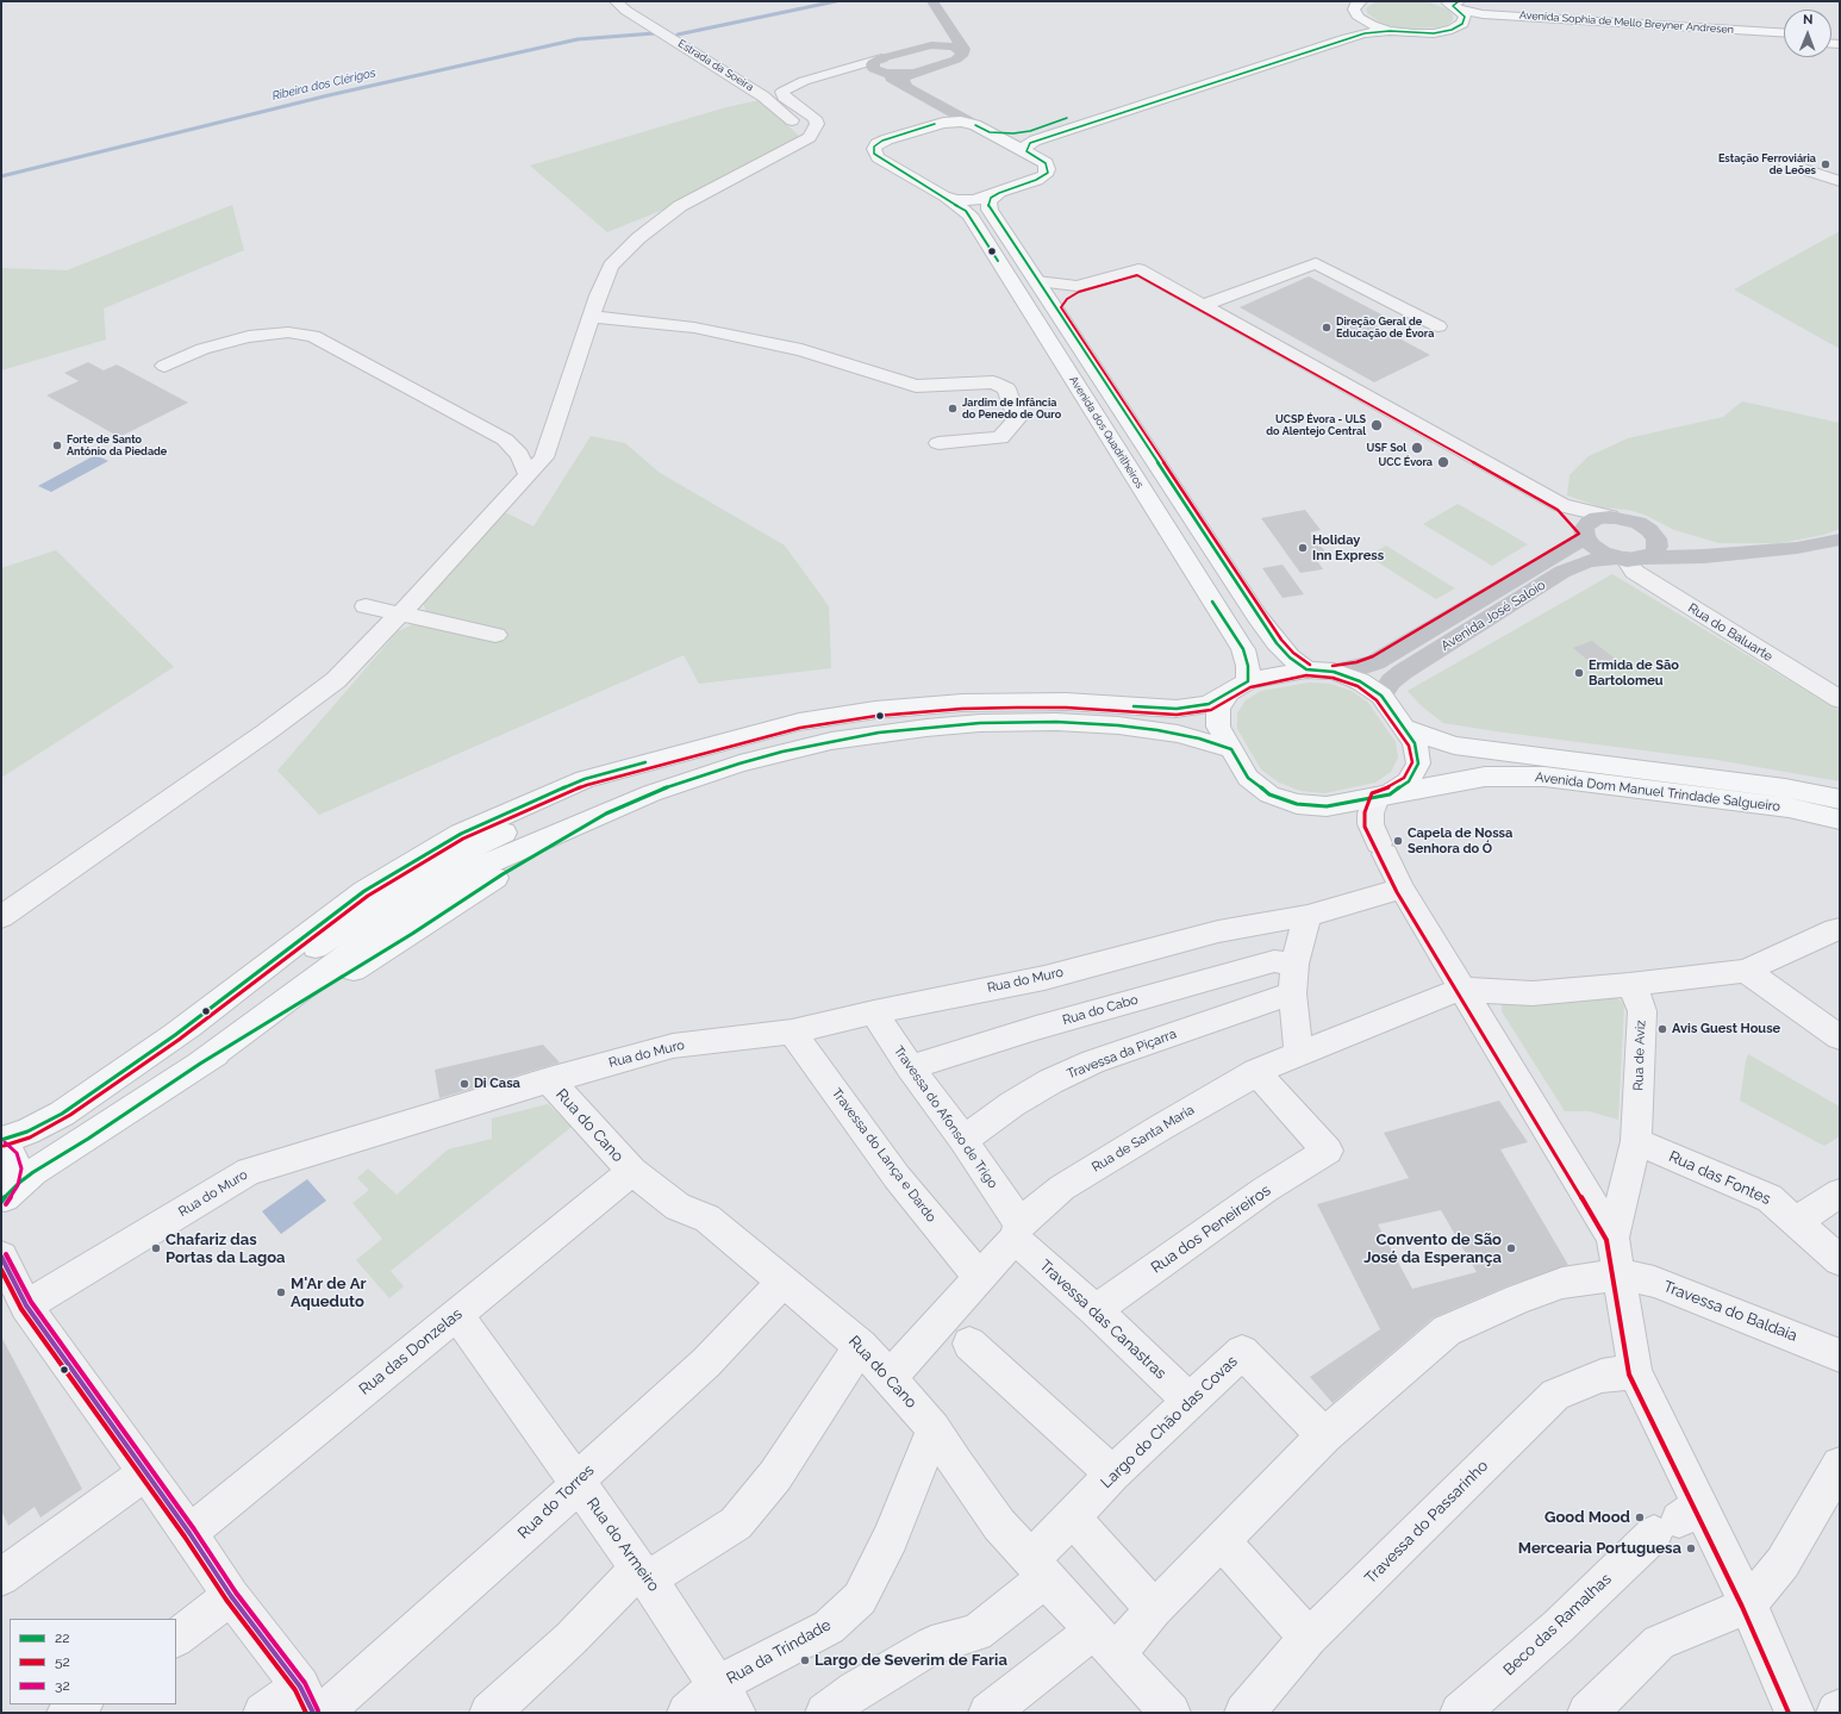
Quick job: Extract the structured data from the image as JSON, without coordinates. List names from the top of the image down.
{
  "streets": {
    "main road": [
      "Avenida Sophia de Mello Breyner Andresen",
      "Avenida dos Quadrilheiros",
      "Avenida José Saloio",
      "Avenida Dom Manuel Trindade Salgueiro"
    ],
    "street": [
      "Estrada da Soeira",
      "Rua do Baluarte",
      "Rua do Muro",
      "Rua do Cabo",
      "Travessa da Piçarra",
      "Rua de Aviz",
      "Travessa do Afonso de Trigo",
      "Rua do Cano",
      "Rua de Santa Maria",
      "Travessa do Lança e Dardo",
      "Rua das Fontes",
      "Rua dos Peneireiros",
      "Travessa do Baldaia",
      "Travessa das Canastras",
      "Rua das Donzelas",
      "Largo do Chão das Covas",
      "Rua do Torres",
      "Travessa do Passarinho",
      "Rua do Armeiro",
      "Beco das Ramalhas",
      "Rua da Trindade"
    ]
  },
  "crossings": [
    ["Avenida dos Quadrilheiros", "Avenida José Saloio"],
    ["Avenida dos Quadrilheiros", "Avenida Dom Manuel Trindade Salgueiro"],
    ["Avenida dos Quadrilheiros", "Rua de Aviz"],
    ["Avenida José Saloio", "Rua do Baluarte"],
    ["Avenida José Saloio", "Avenida Dom Manuel Trindade Salgueiro"],
    ["Avenida José Saloio", "Rua de Aviz"],
    ["Avenida Dom Manuel Trindade Salgueiro", "Rua de Aviz"],
    ["Rua do Muro", "Rua de Aviz"],
    ["Rua do Muro", "Travessa do Afonso de Trigo"],
    ["Rua do Muro", "Rua do Cano"],
    ["Rua do Muro", "Travessa do Lança e Dardo"],
    ["Rua do Cabo", "Travessa do Afonso de Trigo"],
    ["Travessa da Piçarra", "Travessa do Afonso de Trigo"],
    ["Rua de Aviz", "Rua de Santa Maria"],
    ["Rua de Aviz", "Rua das Fontes"],
    ["Rua de Aviz", "Travessa do Baldaia"],
    ["Rua de Aviz", "Travessa do Passarinho"],
    ["Rua de Aviz", "Beco das Ramalhas"],
    ["Travessa do Afonso de Trigo", "Rua de Santa Maria"],
    ["Travessa do Afonso de Trigo", "Travessa das Canastras"],
    ["Rua do Cano", "Rua de Santa Maria"],
    ["Rua do Cano", "Rua das Donzelas"],
    ["Rua do Cano", "Largo do Chão das Covas"],
    ["Rua do Cano", "Rua do Torres"],
    ["Rua do Cano", "Rua da Trindade"],
    ["Rua de Santa Maria", "Travessa do Lança e Dardo"],
    ["Rua de Santa Maria", "Rua dos Peneireiros"],
    ["Rua de Santa Maria", "Travessa das Canastras"],
    ["Rua dos Peneireiros", "Travessa das Canastras"],
    ["Travessa do Baldaia", "Largo do Chão das Covas"],
    ["Travessa das Canastras", "Largo do Chão das Covas"],
    ["Rua das Donzelas", "Rua do Armeiro"],
    ["Rua do Torres", "Rua do Armeiro"],
    ["Rua do Armeiro", "Rua da Trindade"]
  ],
  "water": ["Ribeira dos Clérigos"],
  "places": [
    "Estação Ferroviária de Leões",
    "Direção Geral de Educação de Évora",
    "Jardim de Infância do Penedo de Ouro",
    "UCSP Évora - ULS do Alentejo Central",
    "Forte de Santo António da Piedade",
    "USF Sol",
    "UCC Évora",
    "Holiday Inn Express",
    "Ermida de São Bartolomeu",
    "Capela de Nossa Senhora do Ó",
    "Avis Guest House",
    "Di Casa",
    "Chafariz das Portas da Lagoa",
    "Convento de São José da Esperança",
    "M'Ar de Ar Aqueduto",
    "Good Mood",
    "Mercearia Portuguesa",
    "Largo de Severim de Faria"
  ],
  "lines": ["transit line 22", "transit line 52", "transit line 32"],
  "legend": ["22", "52", "32"],
  "north": "top"
}
